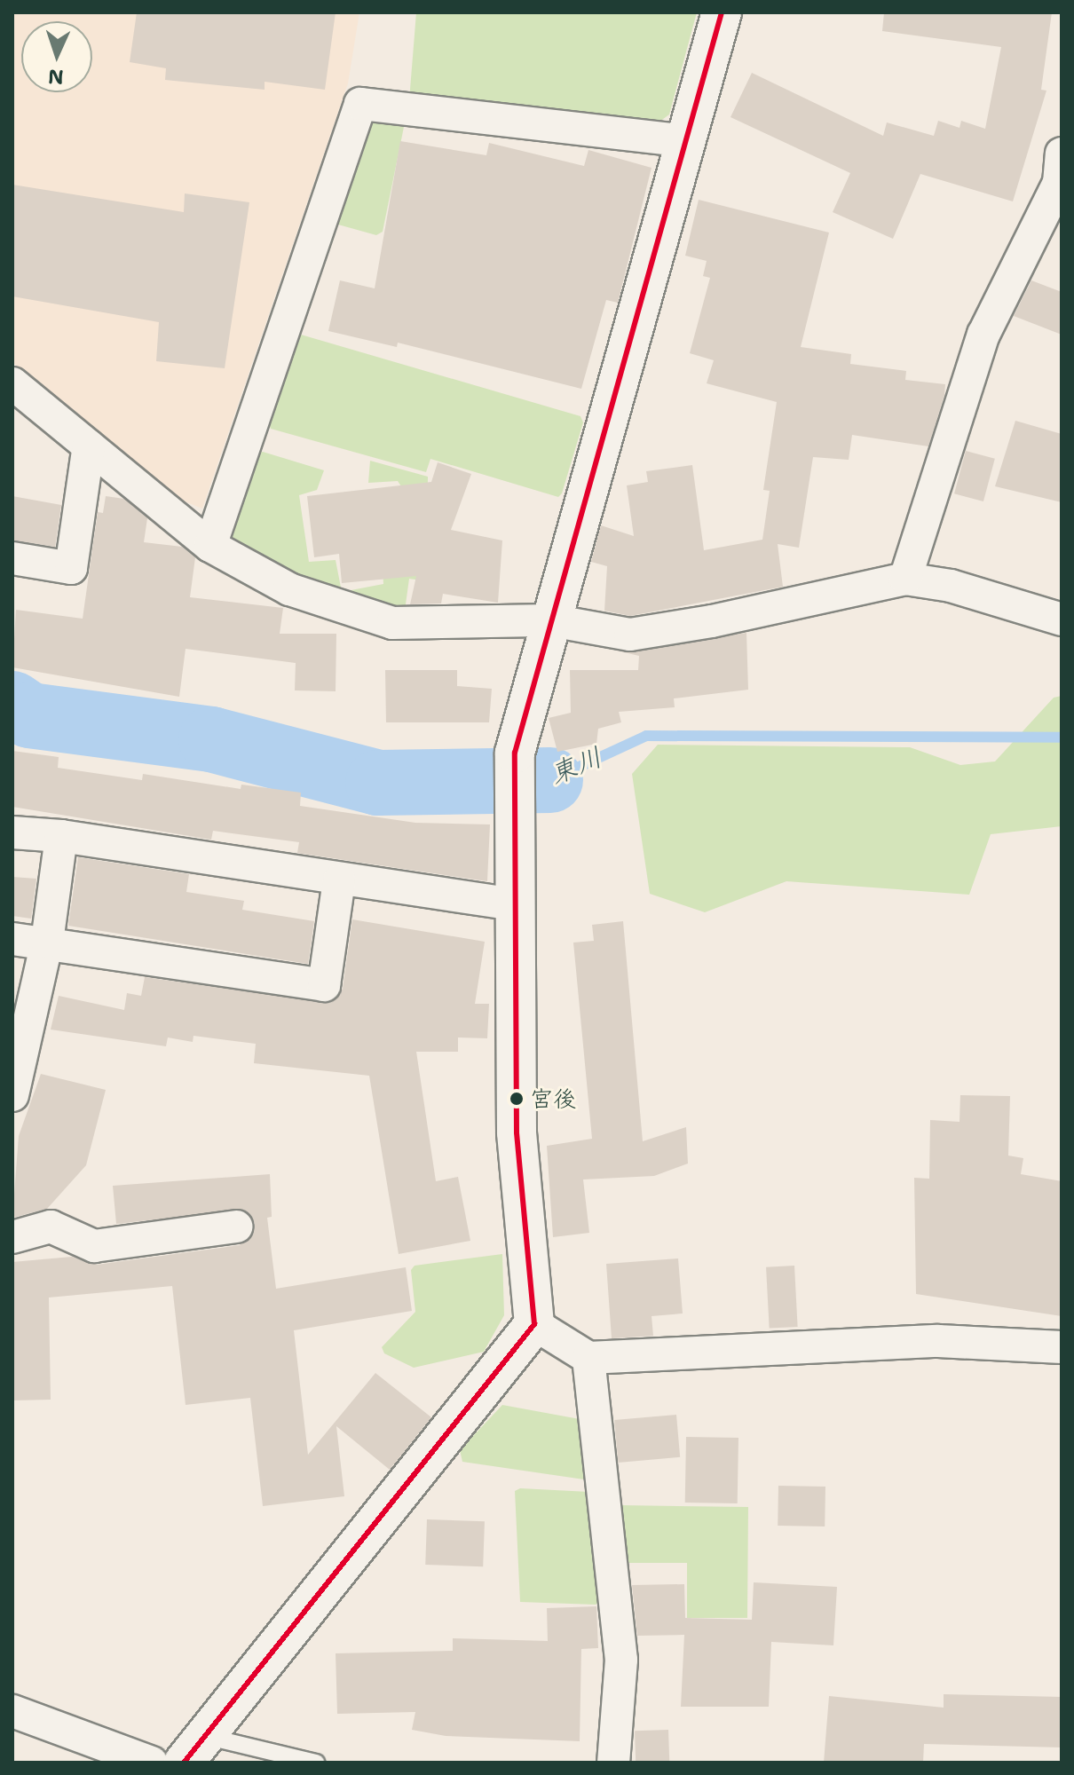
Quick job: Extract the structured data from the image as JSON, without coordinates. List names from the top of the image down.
{
  "water": ["東川"],
  "places": ["宮後"],
  "north": "bottom"
}
